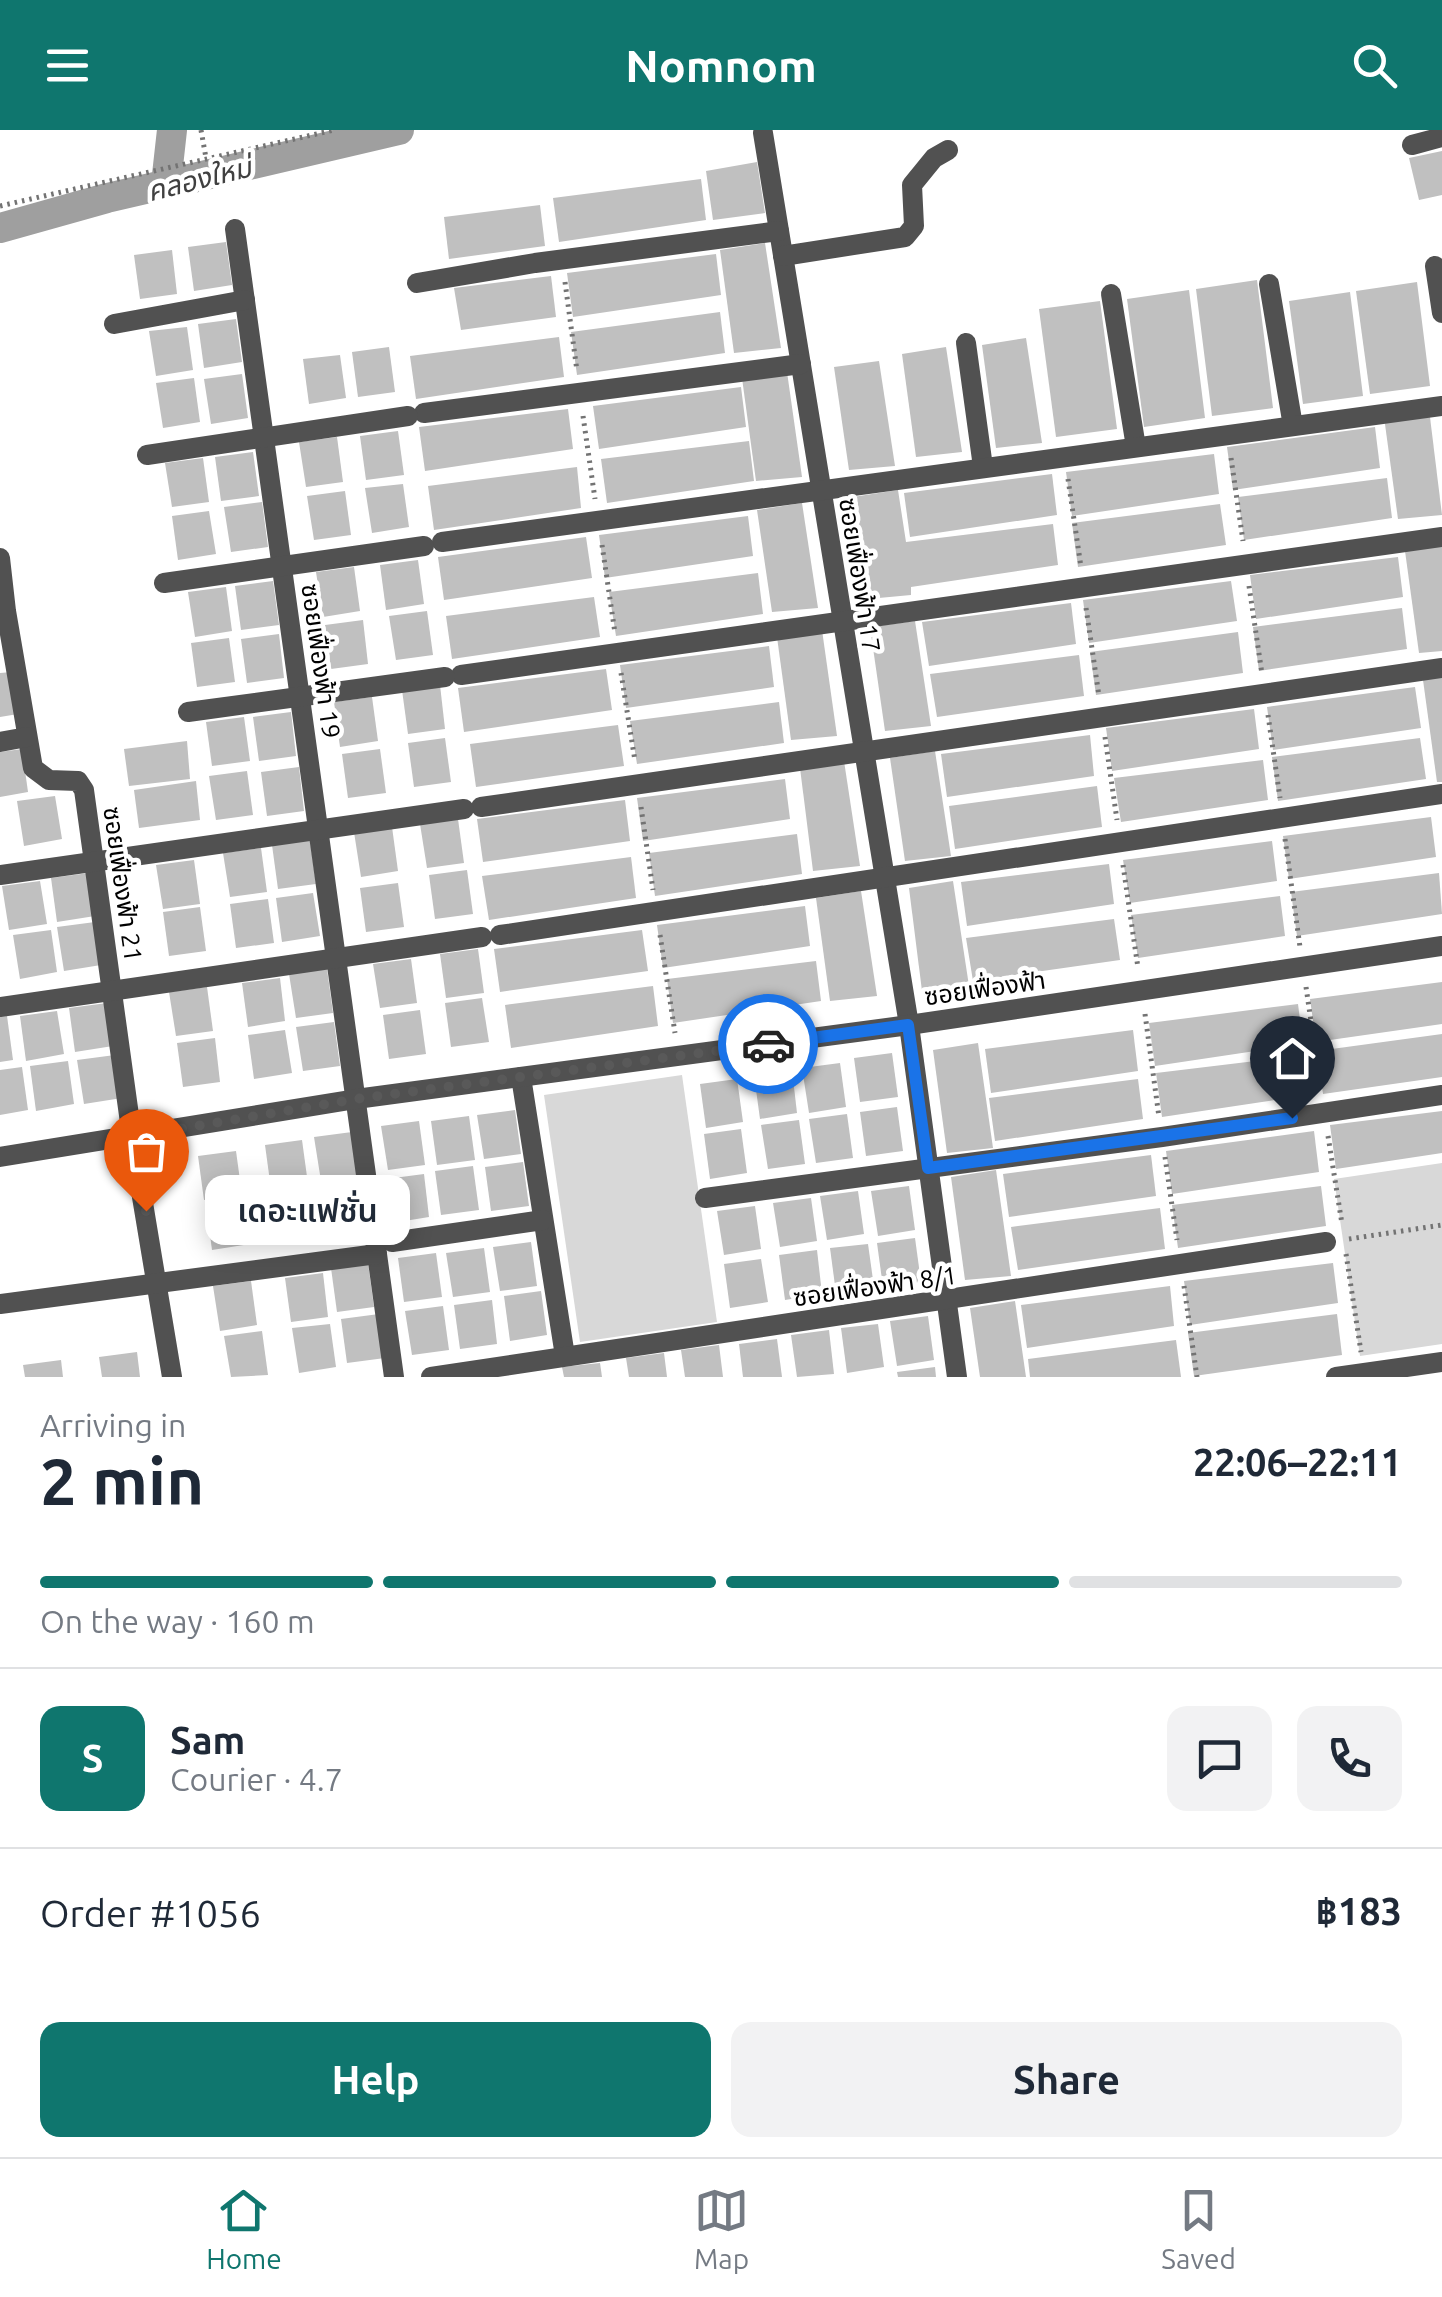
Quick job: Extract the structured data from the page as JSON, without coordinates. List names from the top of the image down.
{
  "streets": {
    "street": [
      "ซอยเฟื่องฟ้า 17",
      "ซอยเฟื่องฟ้า 19",
      "ซอยเฟื่องฟ้า 21",
      "ซอยเฟื่องฟ้า",
      "ซอยเฟื่องฟ้า 8/1"
    ]
  },
  "crossings": [
    ["ซอยเฟื่องฟ้า 17", "ซอยเฟื่องฟ้า"],
    ["ซอยเฟื่องฟ้า 17", "ซอยเฟื่องฟ้า 8/1"],
    ["ซอยเฟื่องฟ้า 19", "ซอยเฟื่องฟ้า"],
    ["ซอยเฟื่องฟ้า 21", "ซอยเฟื่องฟ้า"]
  ],
  "water": ["คลองใหม่"],
  "places": ["เดอะแฟชั่น"],
  "page": {
    "header": "Nomnom",
    "bubble": "เดอะแฟชั่น",
    "heading": ["2 min", "Arriving in", "22:06–22:11"],
    "panel": [
      "Sam",
      "Courier · 4.7",
      "Order #1056",
      "฿183"
    ],
    "bar": "On the way · 160 m",
    "round": "S",
    "buttons": ["Help", "Share"],
    "tabs": ["Home", "Map", "Saved"]
  }
}
